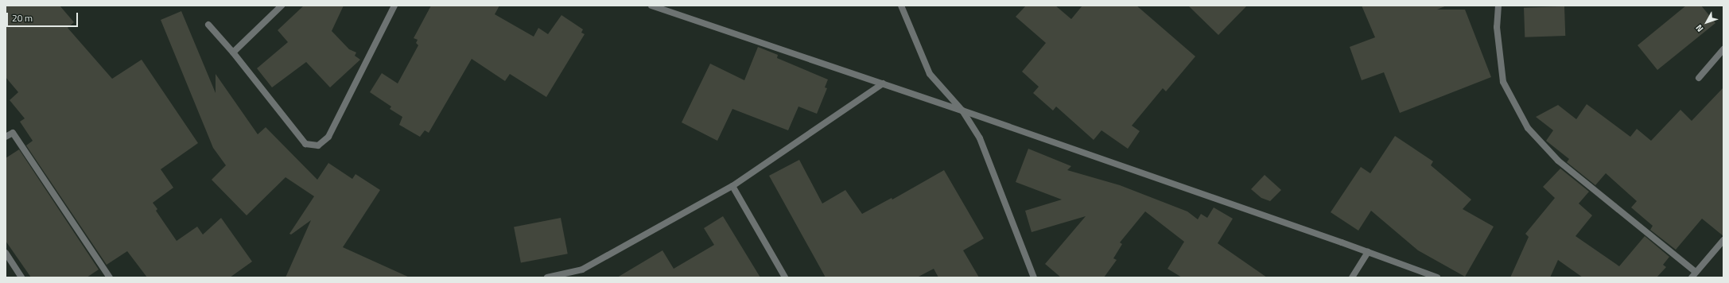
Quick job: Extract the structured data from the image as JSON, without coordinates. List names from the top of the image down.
{
  "scale_bar": "20 m",
  "north": "bottom left"
}
